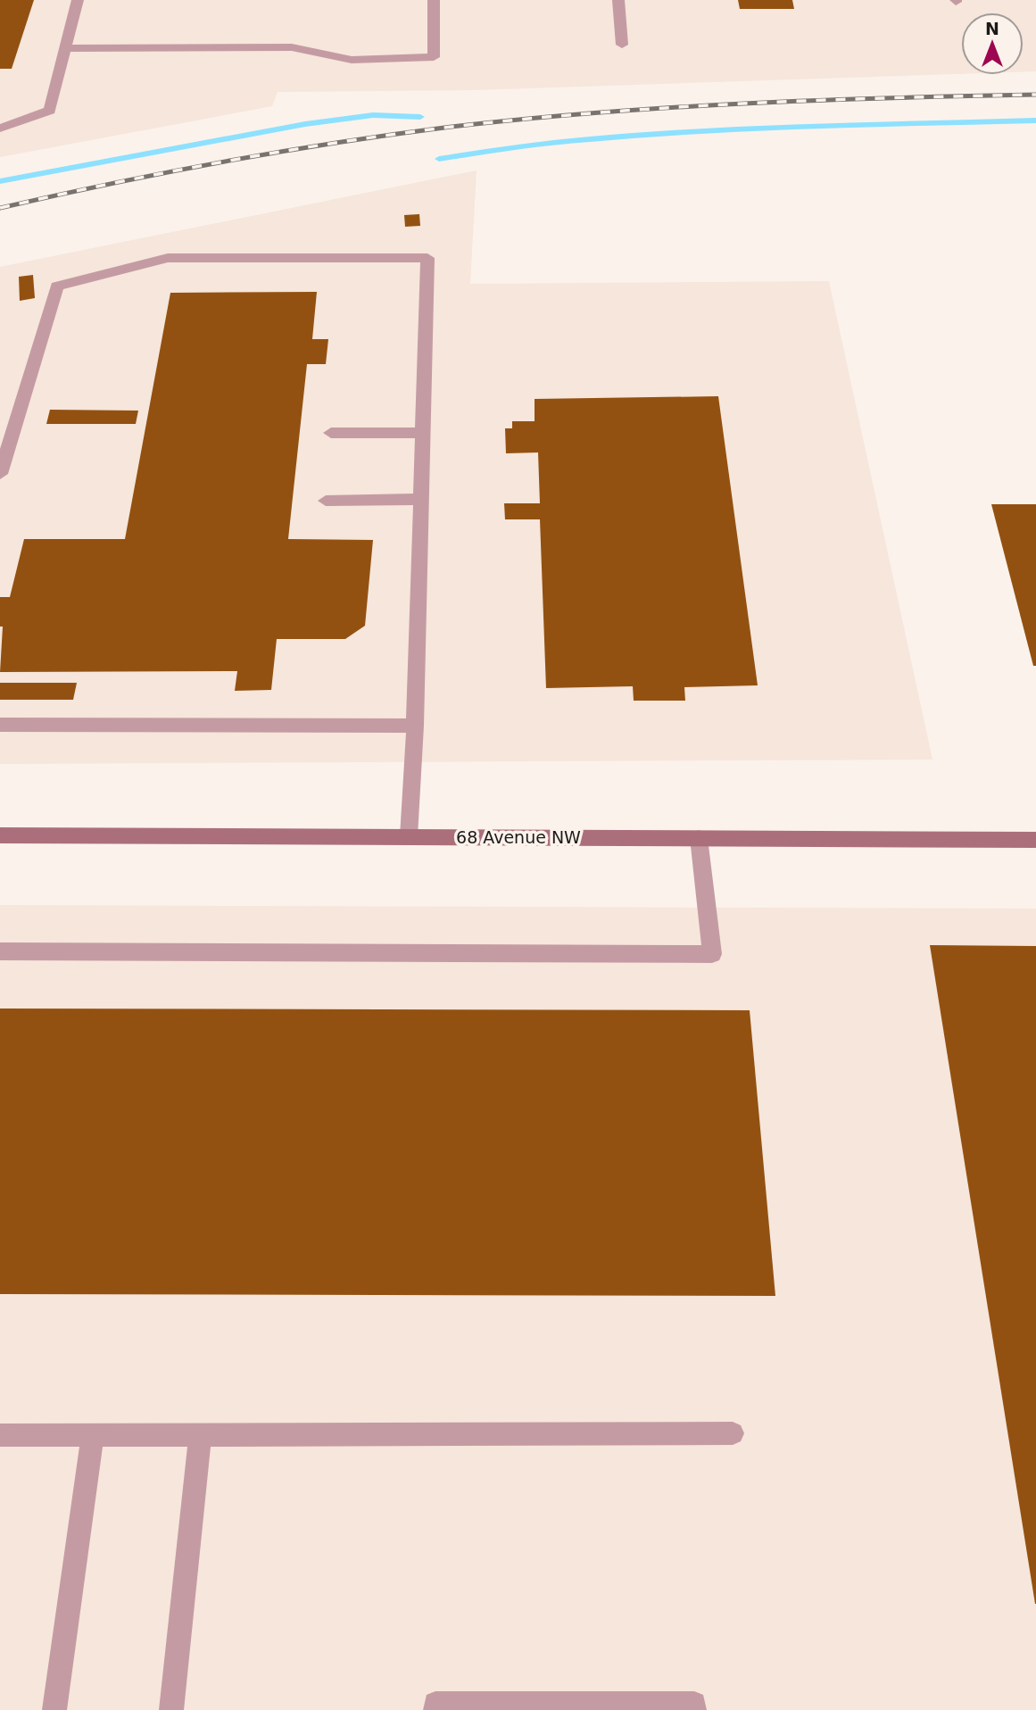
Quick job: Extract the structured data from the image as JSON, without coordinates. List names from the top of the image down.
{
  "streets": {
    "street": ["68 Avenue NW"]
  },
  "north": "top"
}
